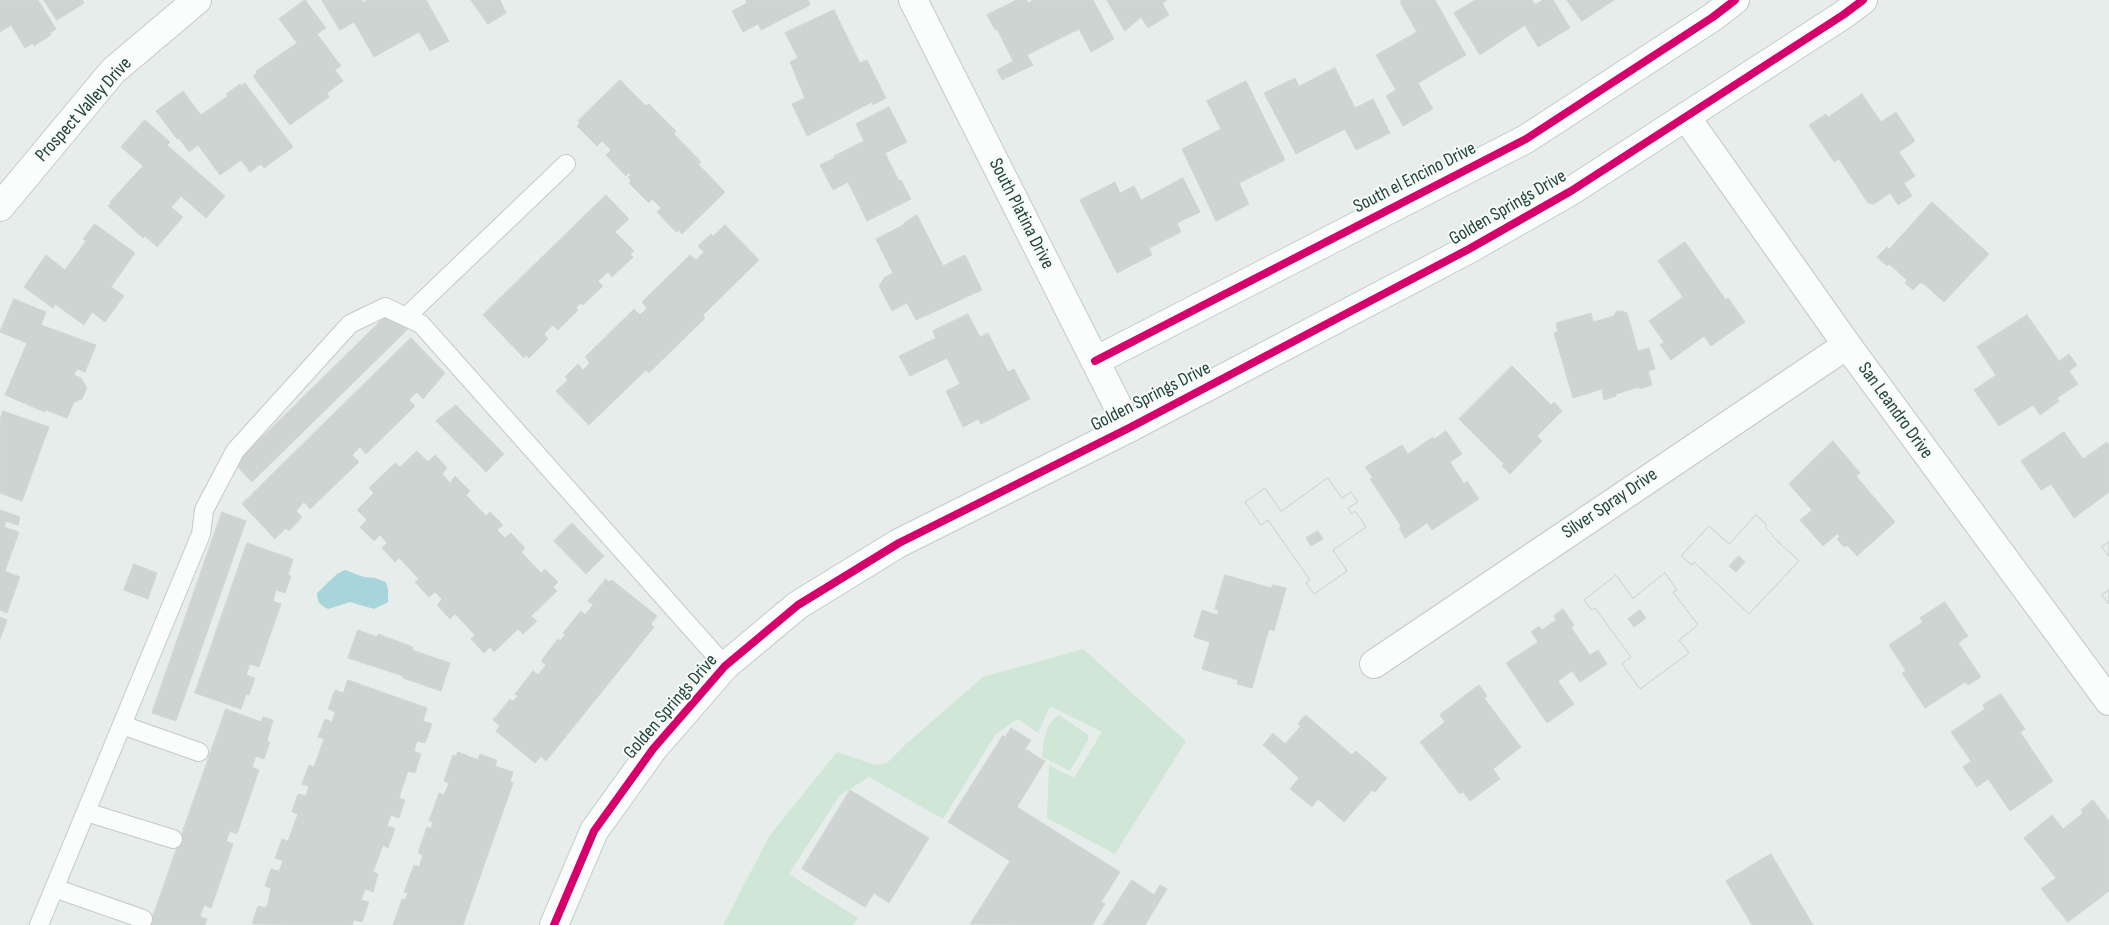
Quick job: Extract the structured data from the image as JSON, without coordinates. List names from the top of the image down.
{
  "streets": {
    "street": [
      "Prospect Valley Drive",
      "South el Encino Drive",
      "Golden Springs Drive",
      "South Platina Drive",
      "San Leandro Drive",
      "Silver Spray Drive"
    ]
  },
  "crossings": [
    ["South el Encino Drive", "South Platina Drive"],
    ["Golden Springs Drive", "South Platina Drive"],
    ["Golden Springs Drive", "San Leandro Drive"],
    ["San Leandro Drive", "Silver Spray Drive"]
  ]
}
